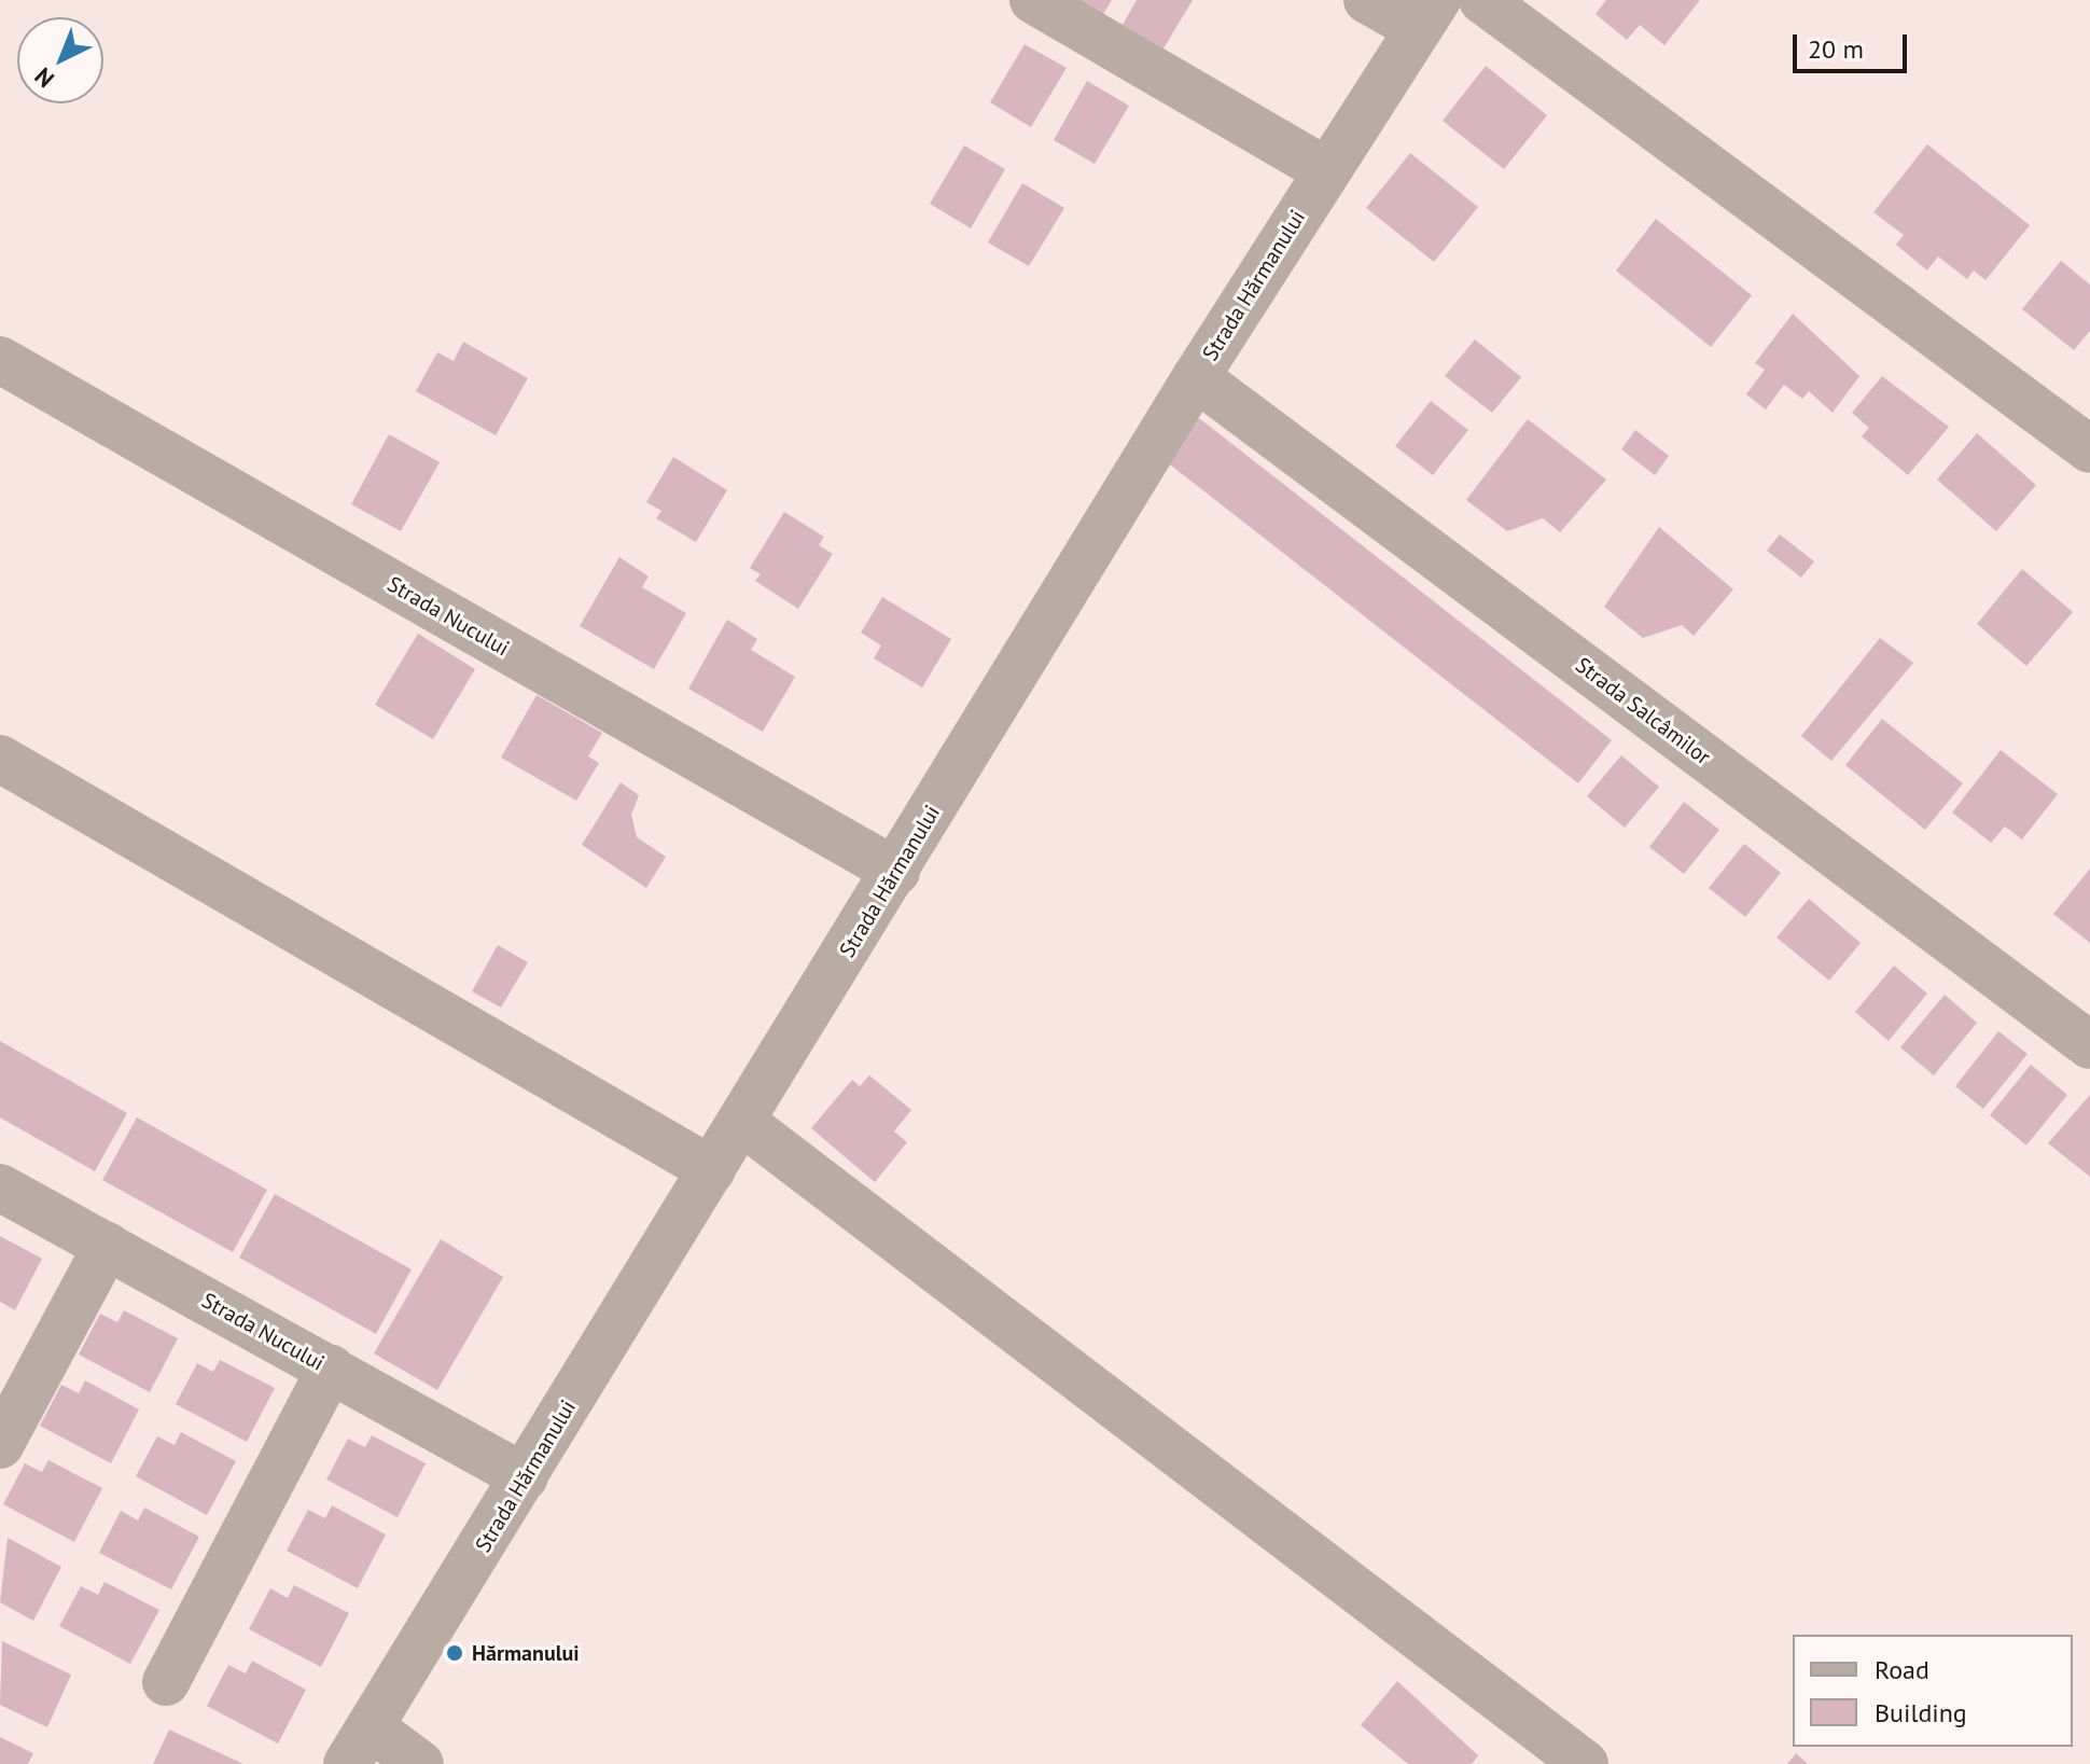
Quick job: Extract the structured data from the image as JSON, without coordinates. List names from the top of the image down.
{
  "streets": {
    "street": ["Strada Hărmanului", "Strada Nucului", "Strada Salcâmilor"]
  },
  "crossings": [
    ["Strada Hărmanului", "Strada Nucului"],
    ["Strada Hărmanului", "Strada Salcâmilor"]
  ],
  "places": ["Hărmanului"],
  "legend": ["Road", "Building"],
  "scale_bar": "20 m",
  "north": "bottom left"
}
